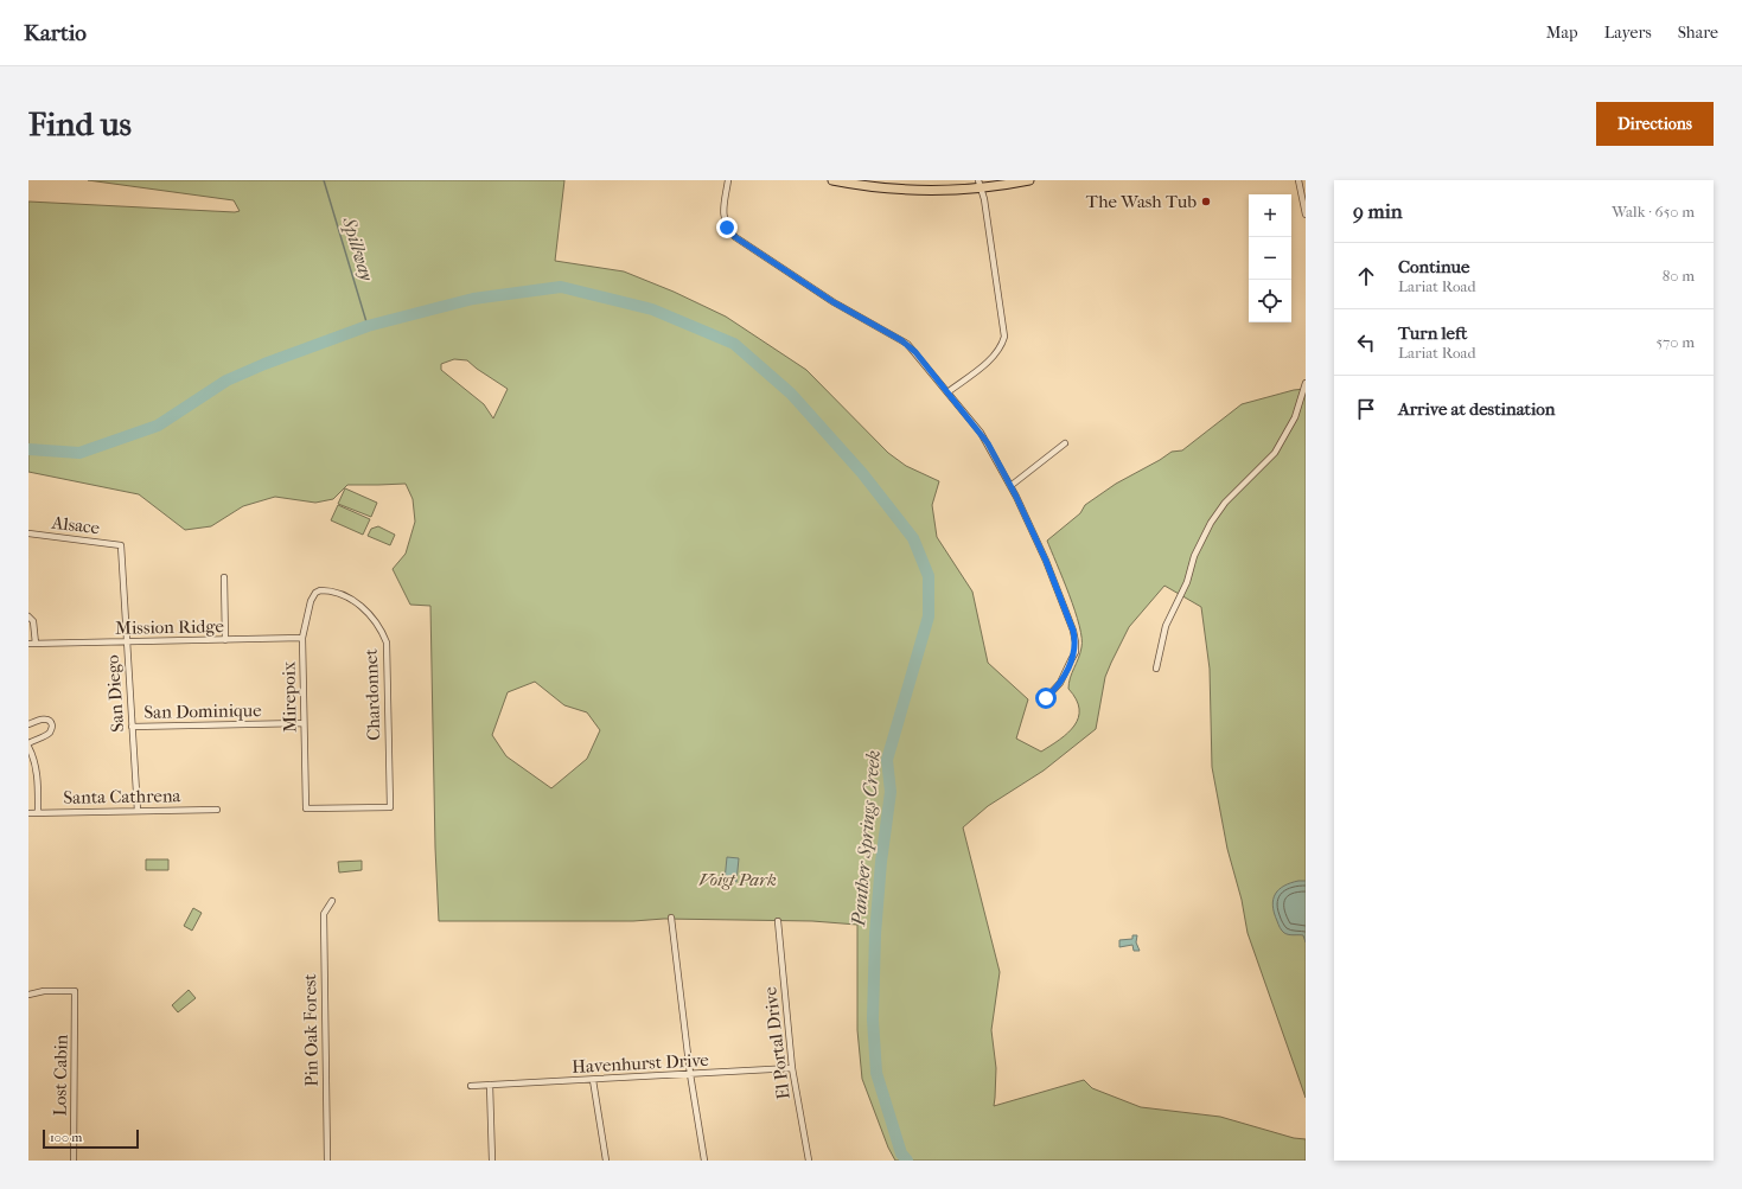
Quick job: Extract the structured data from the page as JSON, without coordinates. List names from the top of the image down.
{
  "streets": {
    "street": [
      "Alsace",
      "Mission Ridge",
      "San Diego",
      "Chardonnet",
      "Mirepoix",
      "San Dominique",
      "Santa Cathrena",
      "Pin Oak Forest",
      "El Portal Drive",
      "Havenhurst Drive",
      "Lost Cabin"
    ]
  },
  "crossings": [
    ["Alsace", "San Diego"],
    ["Mission Ridge", "San Diego"],
    ["Mission Ridge", "Mirepoix"],
    ["San Diego", "San Dominique"],
    ["San Diego", "Santa Cathrena"],
    ["Chardonnet", "Mirepoix"],
    ["Mirepoix", "San Dominique"],
    ["El Portal Drive", "Havenhurst Drive"]
  ],
  "water": ["Spillway", "Panther Springs Creek"],
  "parks": ["Voigt Park"],
  "places": ["The Wash Tub"],
  "scale_bar": "100 m",
  "page": {
    "header": "Kartio",
    "nav": ["Map", "Layers", "Share"],
    "buttons": "Directions",
    "title": "Find us",
    "heading": ["9 min", "Walk · 650 m"],
    "map_buttons": ["+", "−"],
    "list": [
      ["Continue", "Lariat Road", "80 m"],
      ["Turn left", "Lariat Road", "570 m"],
      "Arrive at destination"
    ],
    "scale": "100 m"
  }
}
